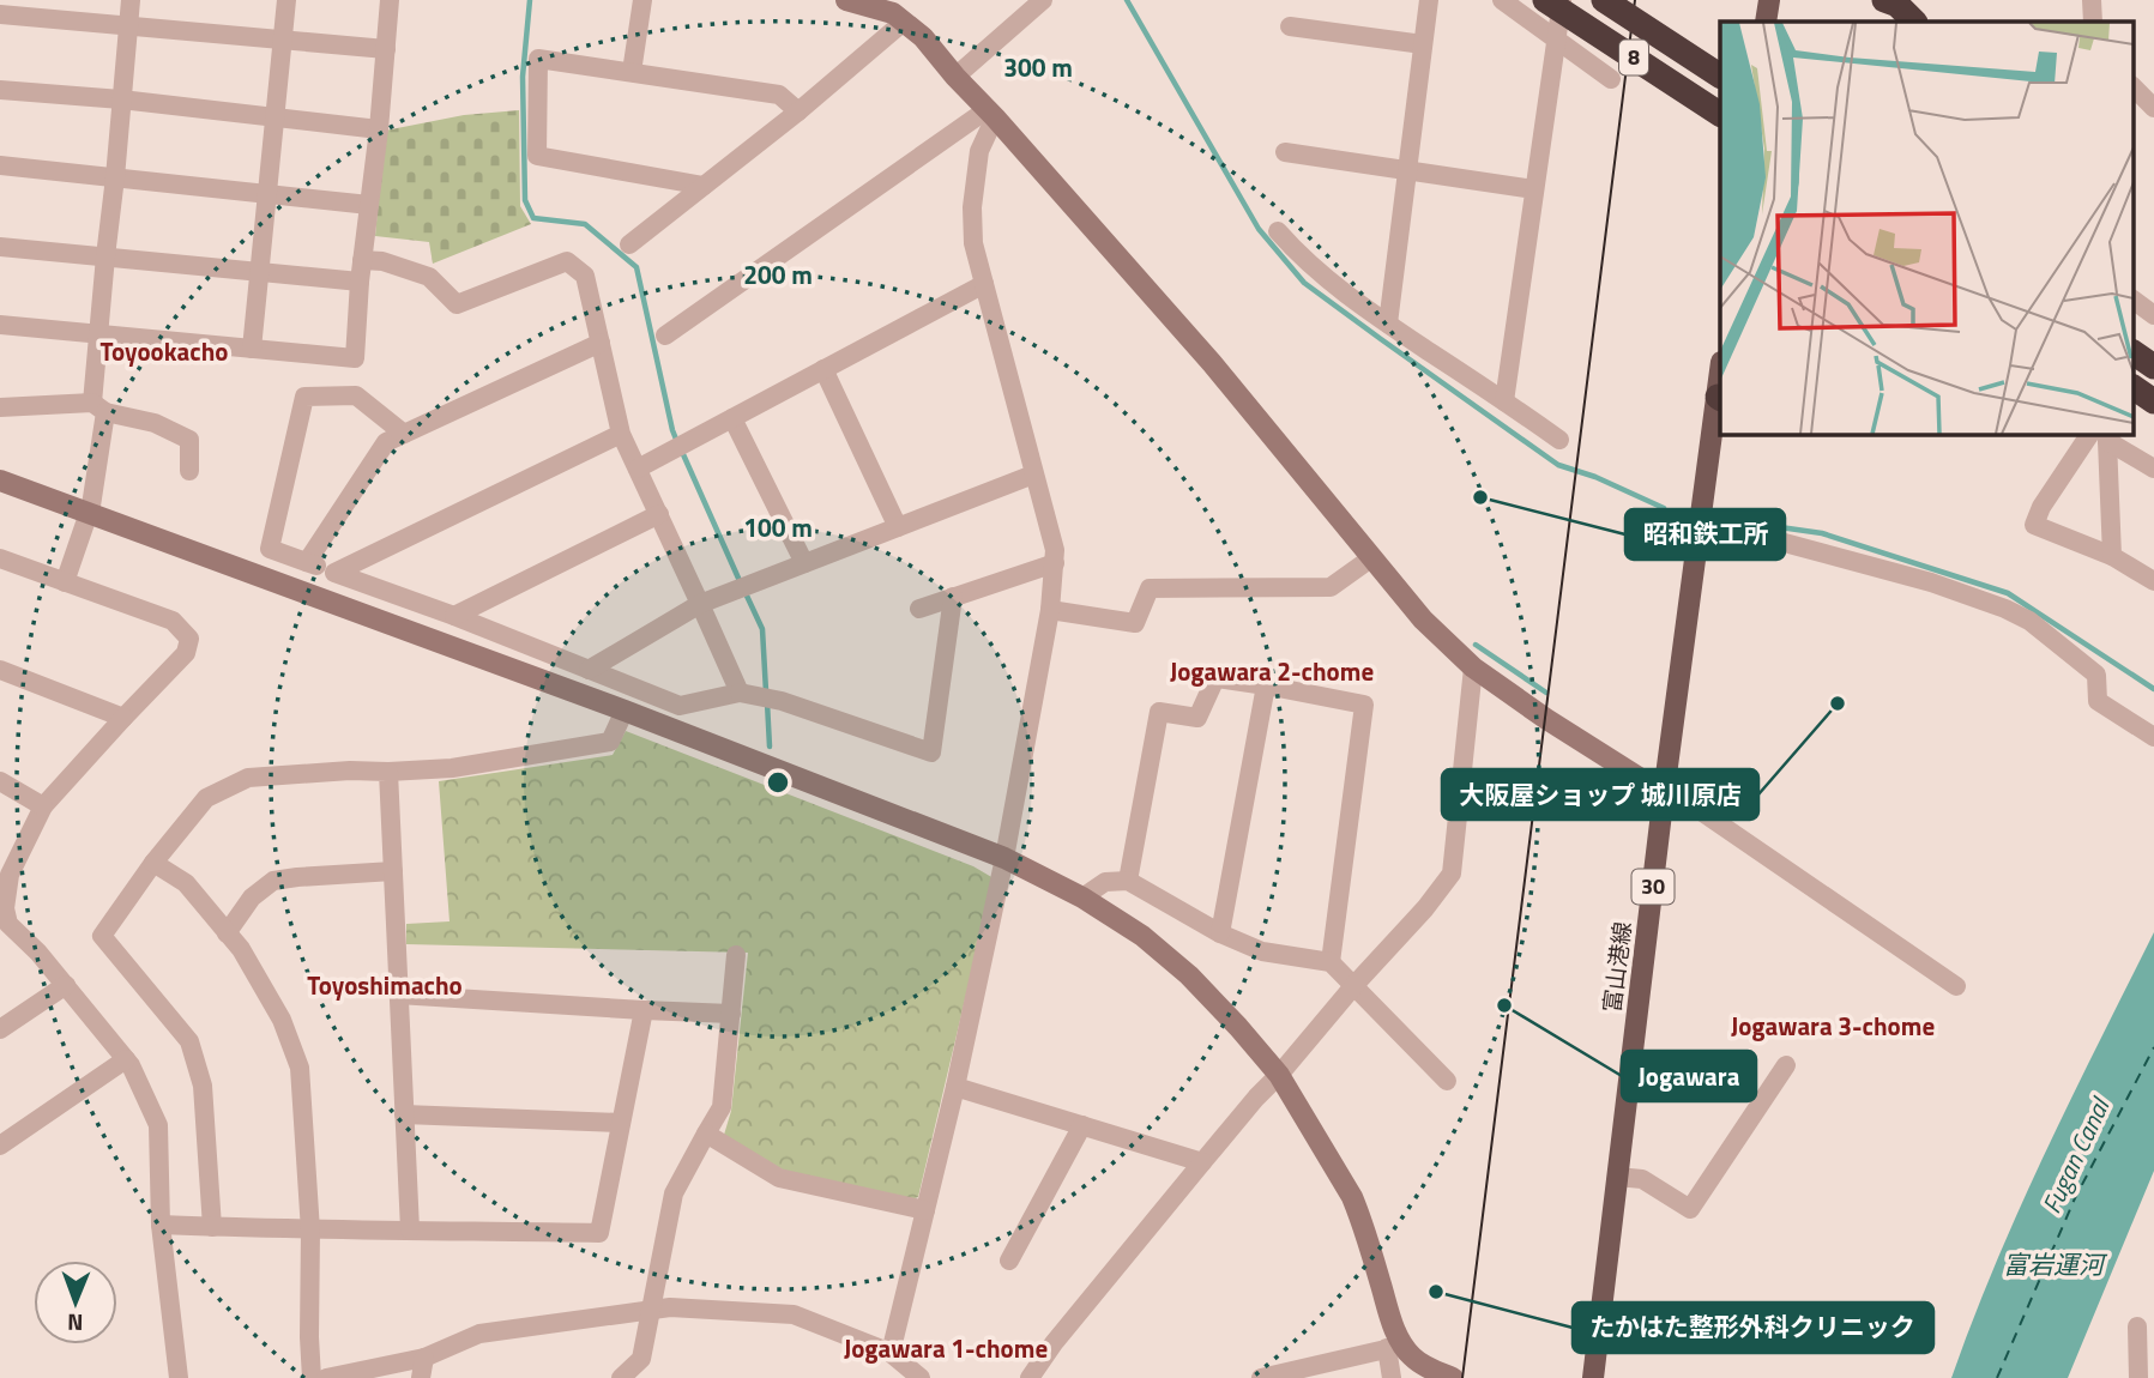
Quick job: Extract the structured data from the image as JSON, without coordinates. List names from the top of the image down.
{
  "streets": {
    "highway": ["8"],
    "main road": ["30", "富山港線"]
  },
  "districts": [
    "Toyookacho",
    "Jogawara 2-chome",
    "Toyoshimacho",
    "Jogawara 3-chome",
    "Jogawara 1-chome"
  ],
  "water": ["Fugan Canal", "富岩運河"],
  "places": [
    "昭和鉄工所",
    "大阪屋ショップ 城川原店",
    "Jogawara",
    "たかはた整形外科クリニック"
  ],
  "north": "bottom",
  "rings": ["300 m", "200 m", "100 m"]
}
